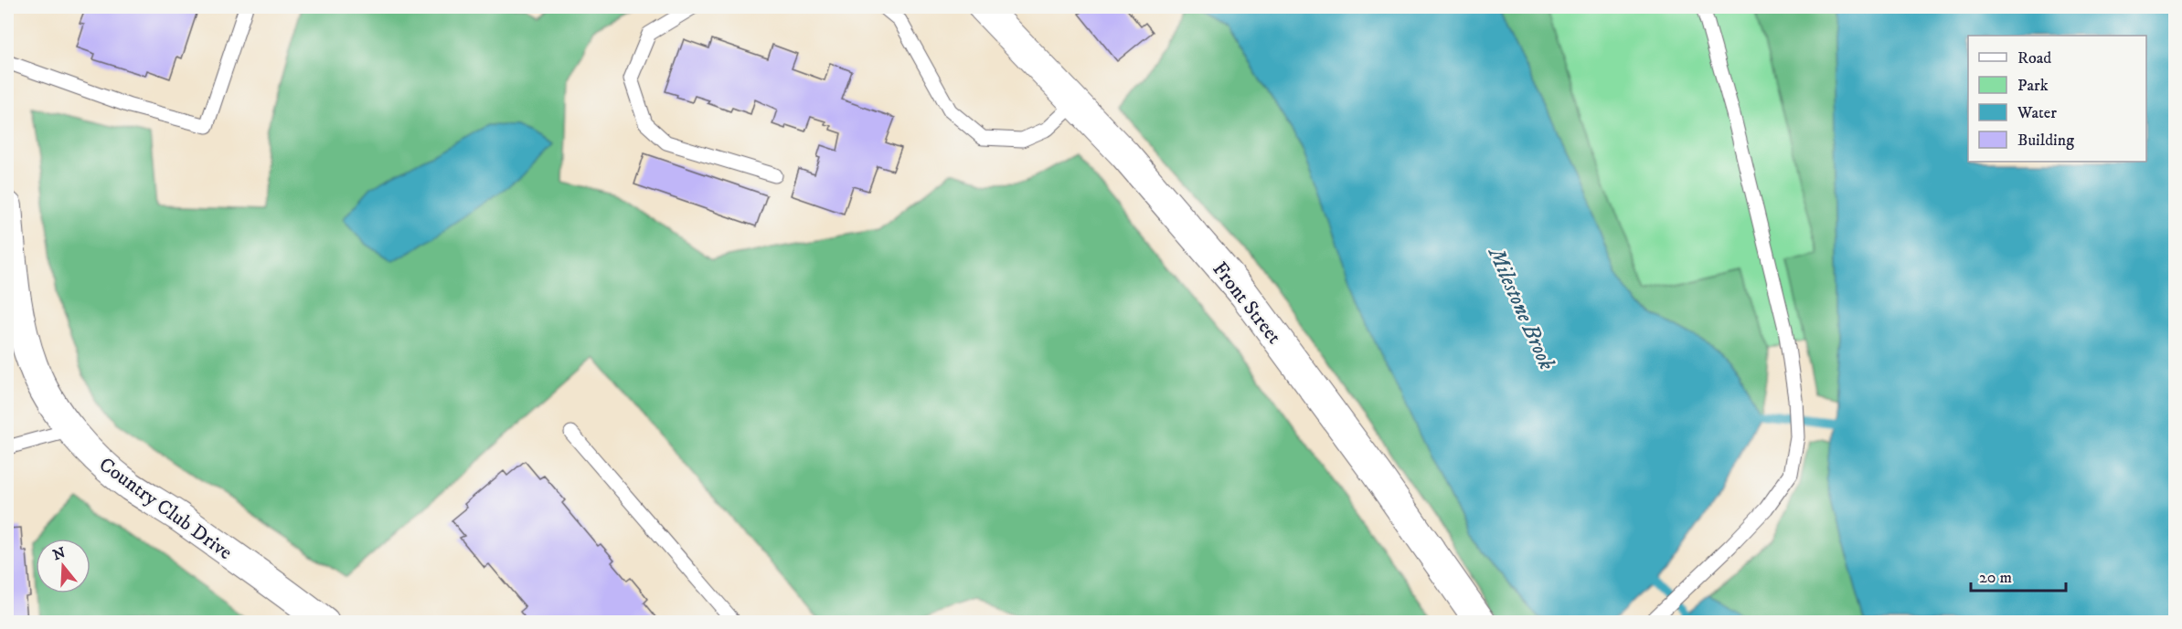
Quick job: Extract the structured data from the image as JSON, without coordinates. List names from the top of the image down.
{
  "streets": {
    "main road": ["Front Street"],
    "street": ["Country Club Drive"]
  },
  "water": ["Milestone Brook"],
  "legend": [
    "Road",
    "Park",
    "Water",
    "Building"
  ],
  "scale_bar": "20 m",
  "north": "top"
}
